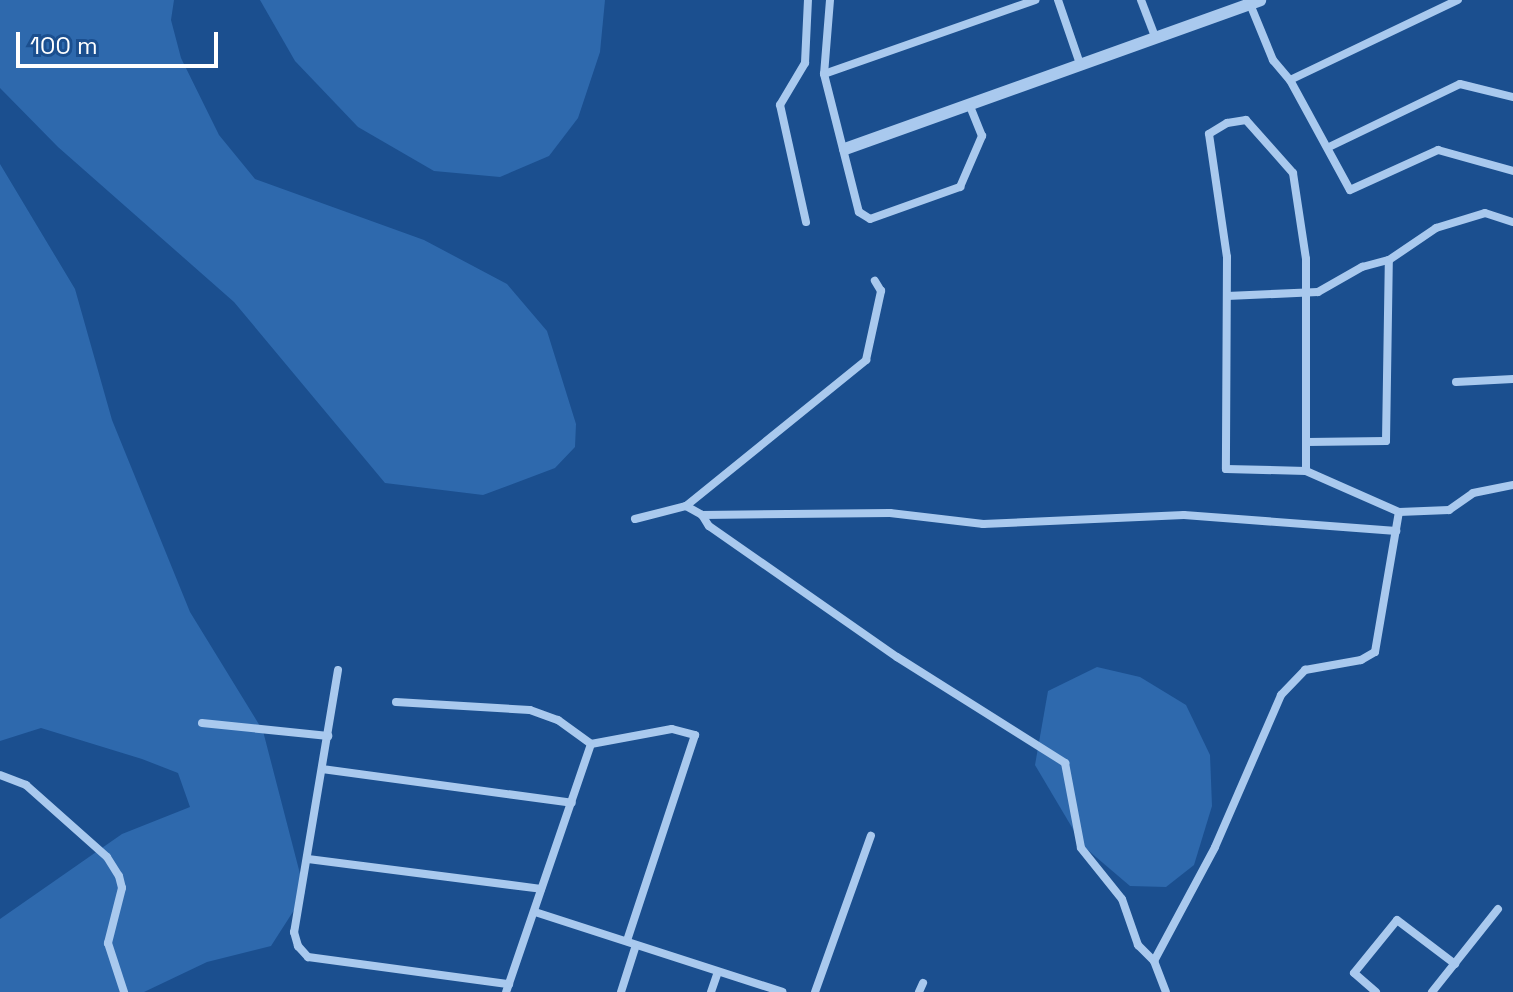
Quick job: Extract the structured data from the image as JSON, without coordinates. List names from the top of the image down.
{
  "scale_bar": "100 m"
}
